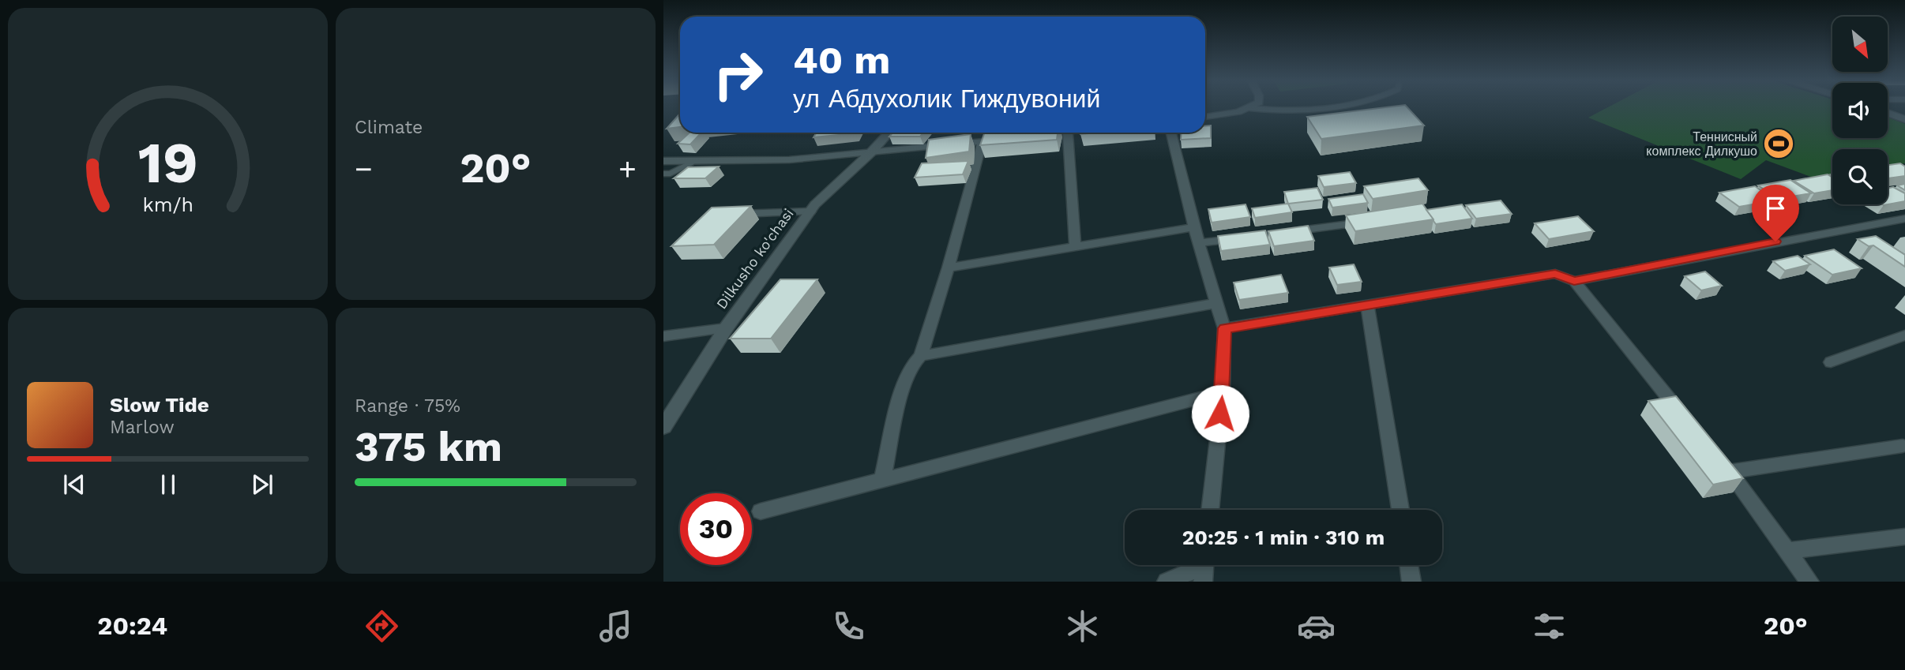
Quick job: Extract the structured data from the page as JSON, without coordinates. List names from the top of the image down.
{
  "streets": {
    "street": ["Dilkusho ko'chasi"]
  },
  "places": {
    "sports": ["Теннисный комплекс Дилкушо"]
  },
  "north": "bottom right",
  "page": {
    "tile": [
      "Climate",
      ["Range · 75%", "375 km"]
    ],
    "turn": ["40 m", "ул Абдухолик Гиждувоний"],
    "heat": ["−", "20°", "+"],
    "song": ["Slow Tide", "Marlow"],
    "limit": "30",
    "trip": "20:25 · 1 min · 310 m",
    "tabs": ["20:24", "20°"],
    "gauge": ["19", "km/h"]
  }
}
